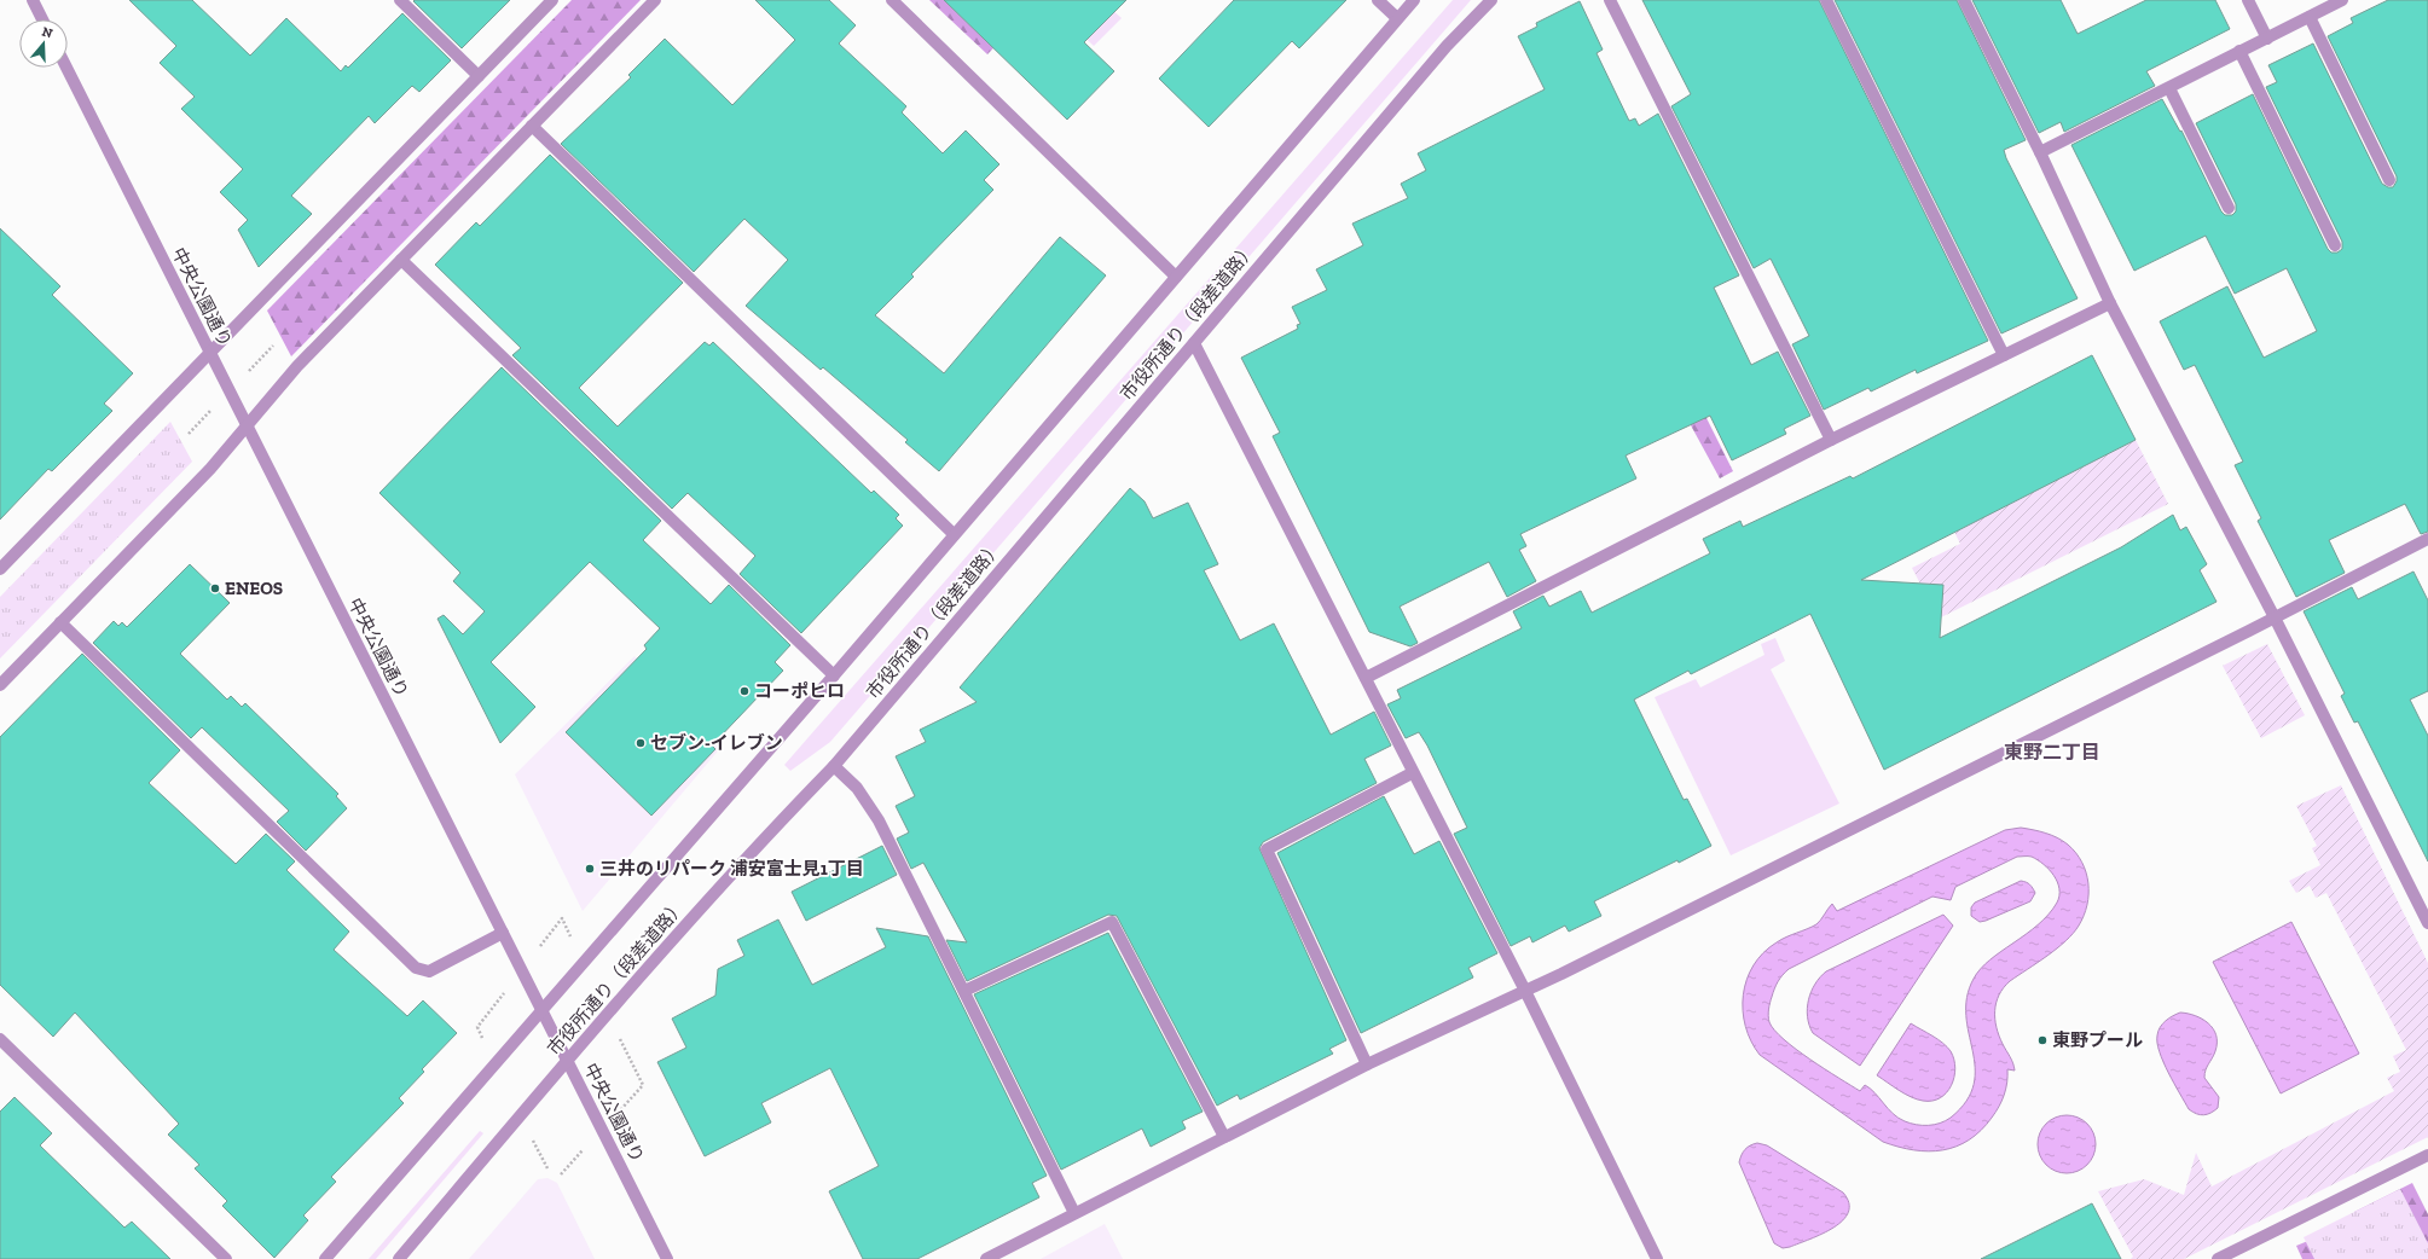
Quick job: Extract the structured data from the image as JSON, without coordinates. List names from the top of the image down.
{
  "streets": {
    "street": ["中央公園通り", "市役所通り（段差道路）"]
  },
  "crossings": [
    ["中央公園通り", "市役所通り（段差道路）"]
  ],
  "districts": ["東野二丁目"],
  "places": [
    "ENEOS",
    "コーポヒロ",
    "セブン-イレブン",
    "三井のリパーク 浦安富士見1丁目",
    "東野プール"
  ],
  "north": "top"
}
